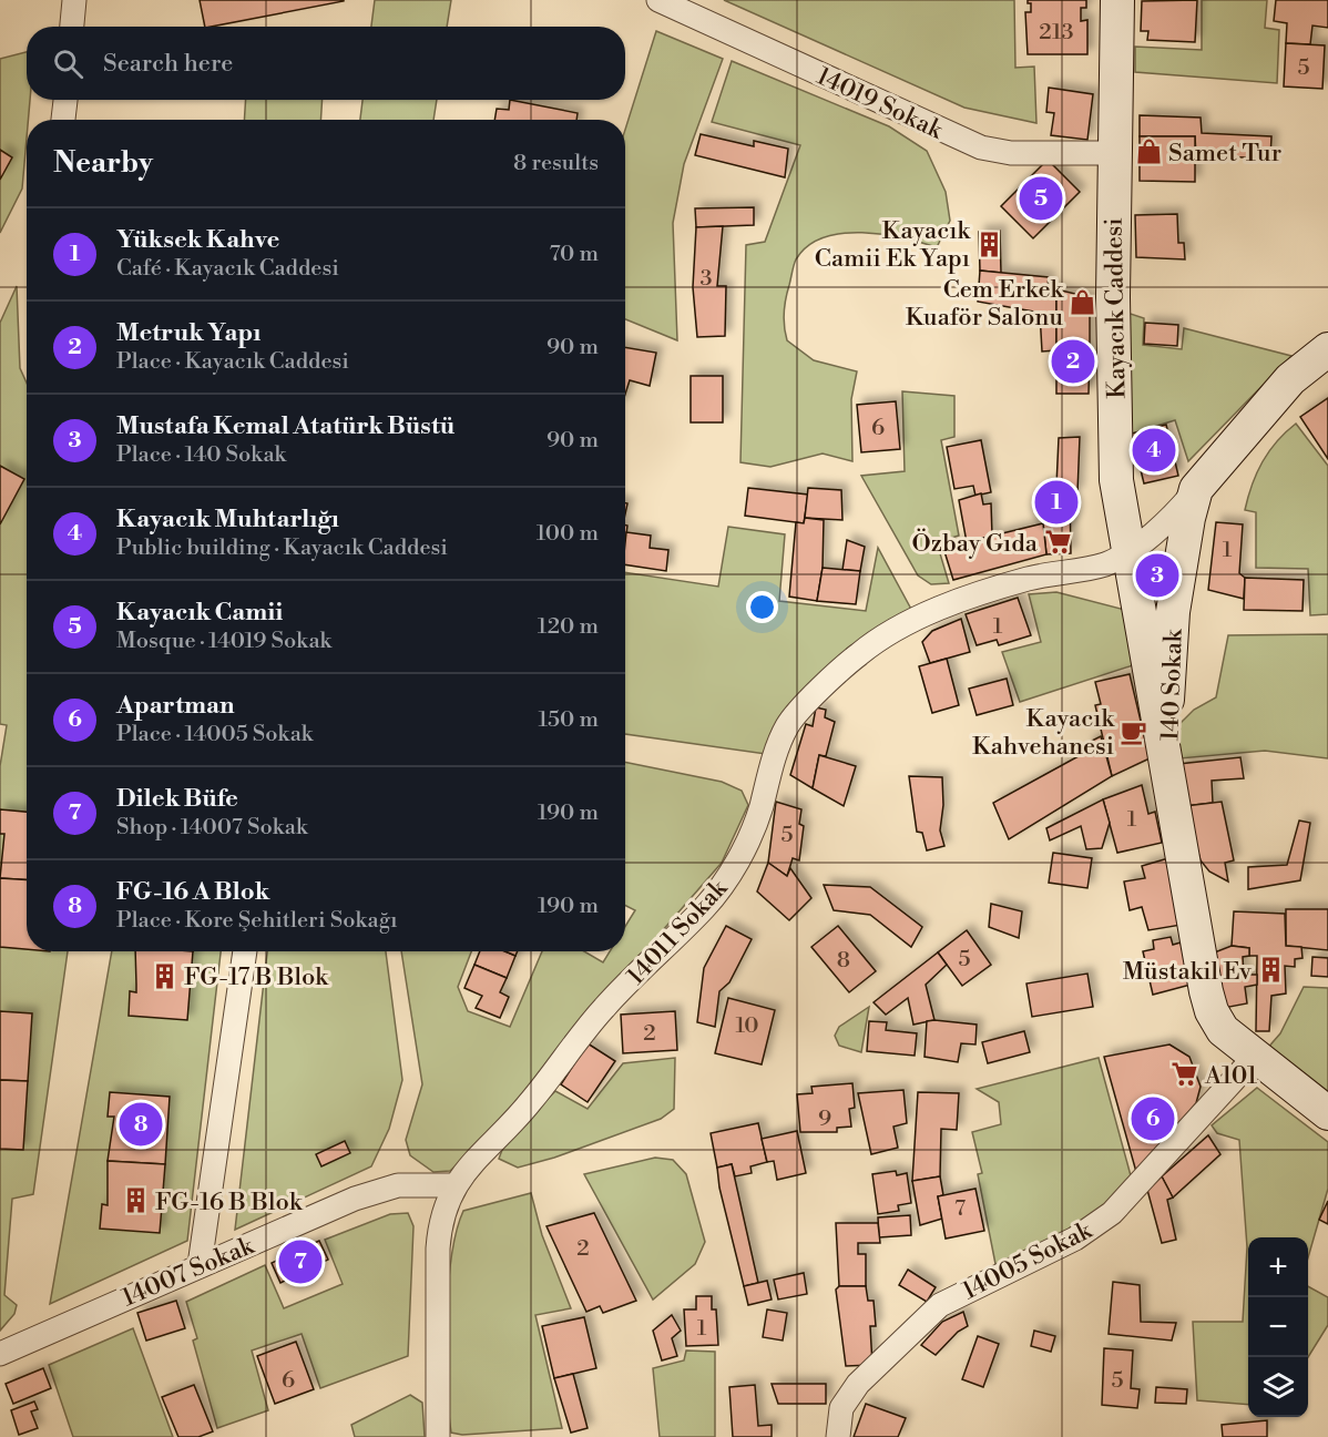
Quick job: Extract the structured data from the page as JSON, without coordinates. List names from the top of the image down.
{
  "streets": {
    "main road": ["Kayacık Caddesi", "140 Sokak"],
    "street": [
      "14019 Sokak",
      "14011 Sokak",
      "14005 Sokak",
      "14007 Sokak"
    ]
  },
  "crossings": [
    ["14019 Sokak", "Kayacık Caddesi"],
    ["Kayacık Caddesi", "140 Sokak"],
    ["Kayacık Caddesi", "14011 Sokak"],
    ["Kayacık Caddesi", "14005 Sokak"],
    ["140 Sokak", "14011 Sokak"],
    ["14011 Sokak", "14007 Sokak"]
  ],
  "places": {
    "shop": ["Samet Tur", "Cem Erkek Kuaför Salonu"],
    "building": [
      "Kayacık Camii Ek Yapı",
      "Müstakil Ev",
      "FG-17 B Blok",
      "FG-16 B Blok"
    ],
    "supermarket": ["Özbay Gıda", "A101"],
    "cafe": ["Kayacık Kahvehanesi"]
  },
  "house_numbers": [
    "213",
    "5",
    "3",
    "6",
    "1",
    "1",
    "1",
    "5",
    "5",
    "8",
    "10",
    "2",
    "9",
    "7",
    "2",
    "1",
    "6",
    "5"
  ],
  "page": {
    "search": "Search here",
    "heading": ["Nearby", "8 results"],
    "pins": [
      "5",
      "2",
      "4",
      "1",
      "3",
      "6",
      "8",
      "7"
    ],
    "list": [
      {
        "mark": "1",
        "name": "Yüksek Kahve",
        "note": "Café · Kayacık Caddesi",
        "value": "70 m"
      },
      {
        "mark": "2",
        "name": "Metruk Yapı",
        "note": "Place · Kayacık Caddesi",
        "value": "90 m"
      },
      {
        "mark": "3",
        "name": "Mustafa Kemal Atatürk Büstü",
        "note": "Place · 140 Sokak",
        "value": "90 m"
      },
      {
        "mark": "4",
        "name": "Kayacık Muhtarlığı",
        "note": "Public building · Kayacık Caddesi",
        "value": "100 m"
      },
      {
        "mark": "5",
        "name": "Kayacık Camii",
        "note": "Mosque · 14019 Sokak",
        "value": "120 m"
      },
      {
        "mark": "6",
        "name": "Apartman",
        "note": "Place · 14005 Sokak",
        "value": "150 m"
      },
      {
        "mark": "7",
        "name": "Dilek Büfe",
        "note": "Shop · 14007 Sokak",
        "value": "190 m"
      },
      {
        "mark": "8",
        "name": "FG-16 A Blok",
        "note": "Place · Kore Şehitleri Sokağı",
        "value": "190 m"
      }
    ],
    "map_buttons": ["+", "−"]
  }
}
